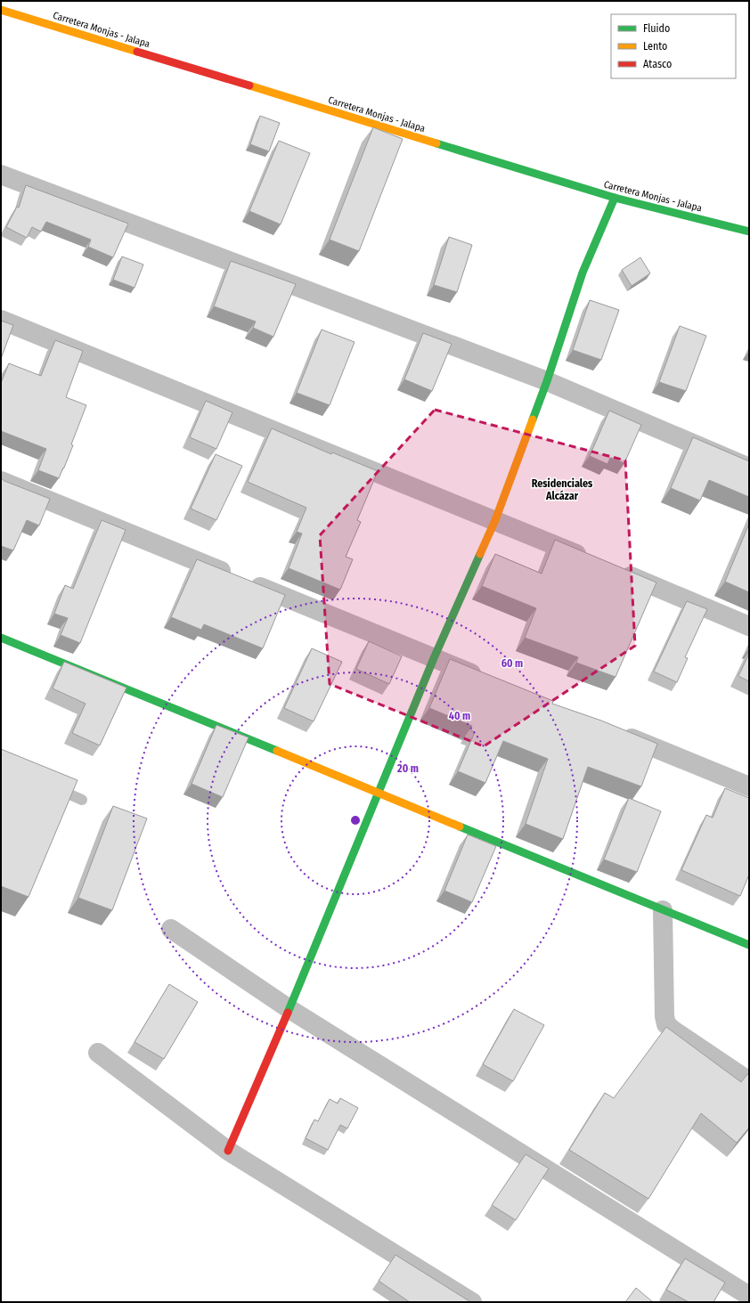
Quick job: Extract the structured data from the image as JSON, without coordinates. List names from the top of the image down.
{
  "streets": {
    "street": ["Carretera Monjas - Jalapa"]
  },
  "districts": ["Residenciales Alcázar"],
  "legend": ["Fluido", "Lento", "Atasco"],
  "rings": ["60 m", "40 m", "20 m"]
}
